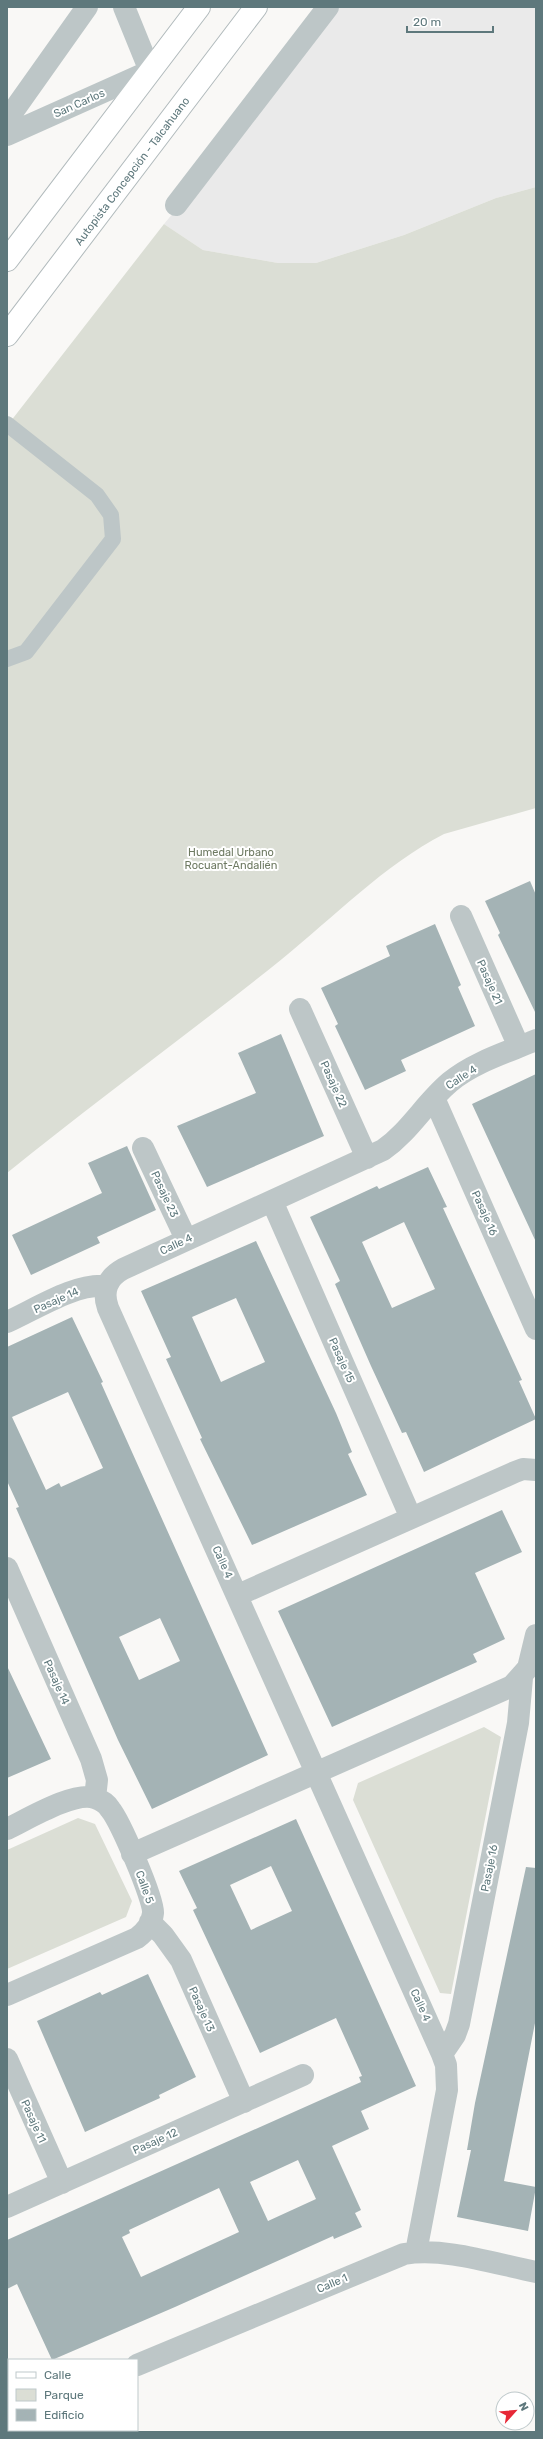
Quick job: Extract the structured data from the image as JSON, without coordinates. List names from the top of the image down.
{
  "streets": {
    "main road": ["Autopista Concepción - Talcahuano"],
    "street": [
      "San Carlos",
      "Pasaje 21",
      "Calle 4",
      "Pasaje 22",
      "Pasaje 23",
      "Pasaje 16",
      "Pasaje 14",
      "Pasaje 15",
      "Calle 5",
      "Pasaje 13",
      "Pasaje 11",
      "Pasaje 12",
      "Calle 1"
    ]
  },
  "crossings": [
    ["Pasaje 21", "Calle 4"],
    ["Calle 4", "Pasaje 22"],
    ["Calle 4", "Pasaje 23"],
    ["Calle 4", "Pasaje 16"],
    ["Calle 4", "Pasaje 14"],
    ["Calle 4", "Pasaje 15"],
    ["Calle 4", "Calle 1"],
    ["Pasaje 14", "Calle 5"],
    ["Calle 5", "Pasaje 13"],
    ["Pasaje 13", "Pasaje 12"],
    ["Pasaje 11", "Pasaje 12"]
  ],
  "parks": ["Humedal Urbano Rocuant-Andalién"],
  "legend": ["Calle", "Parque", "Edificio"],
  "scale_bar": "20 m",
  "north": "top right"
}
